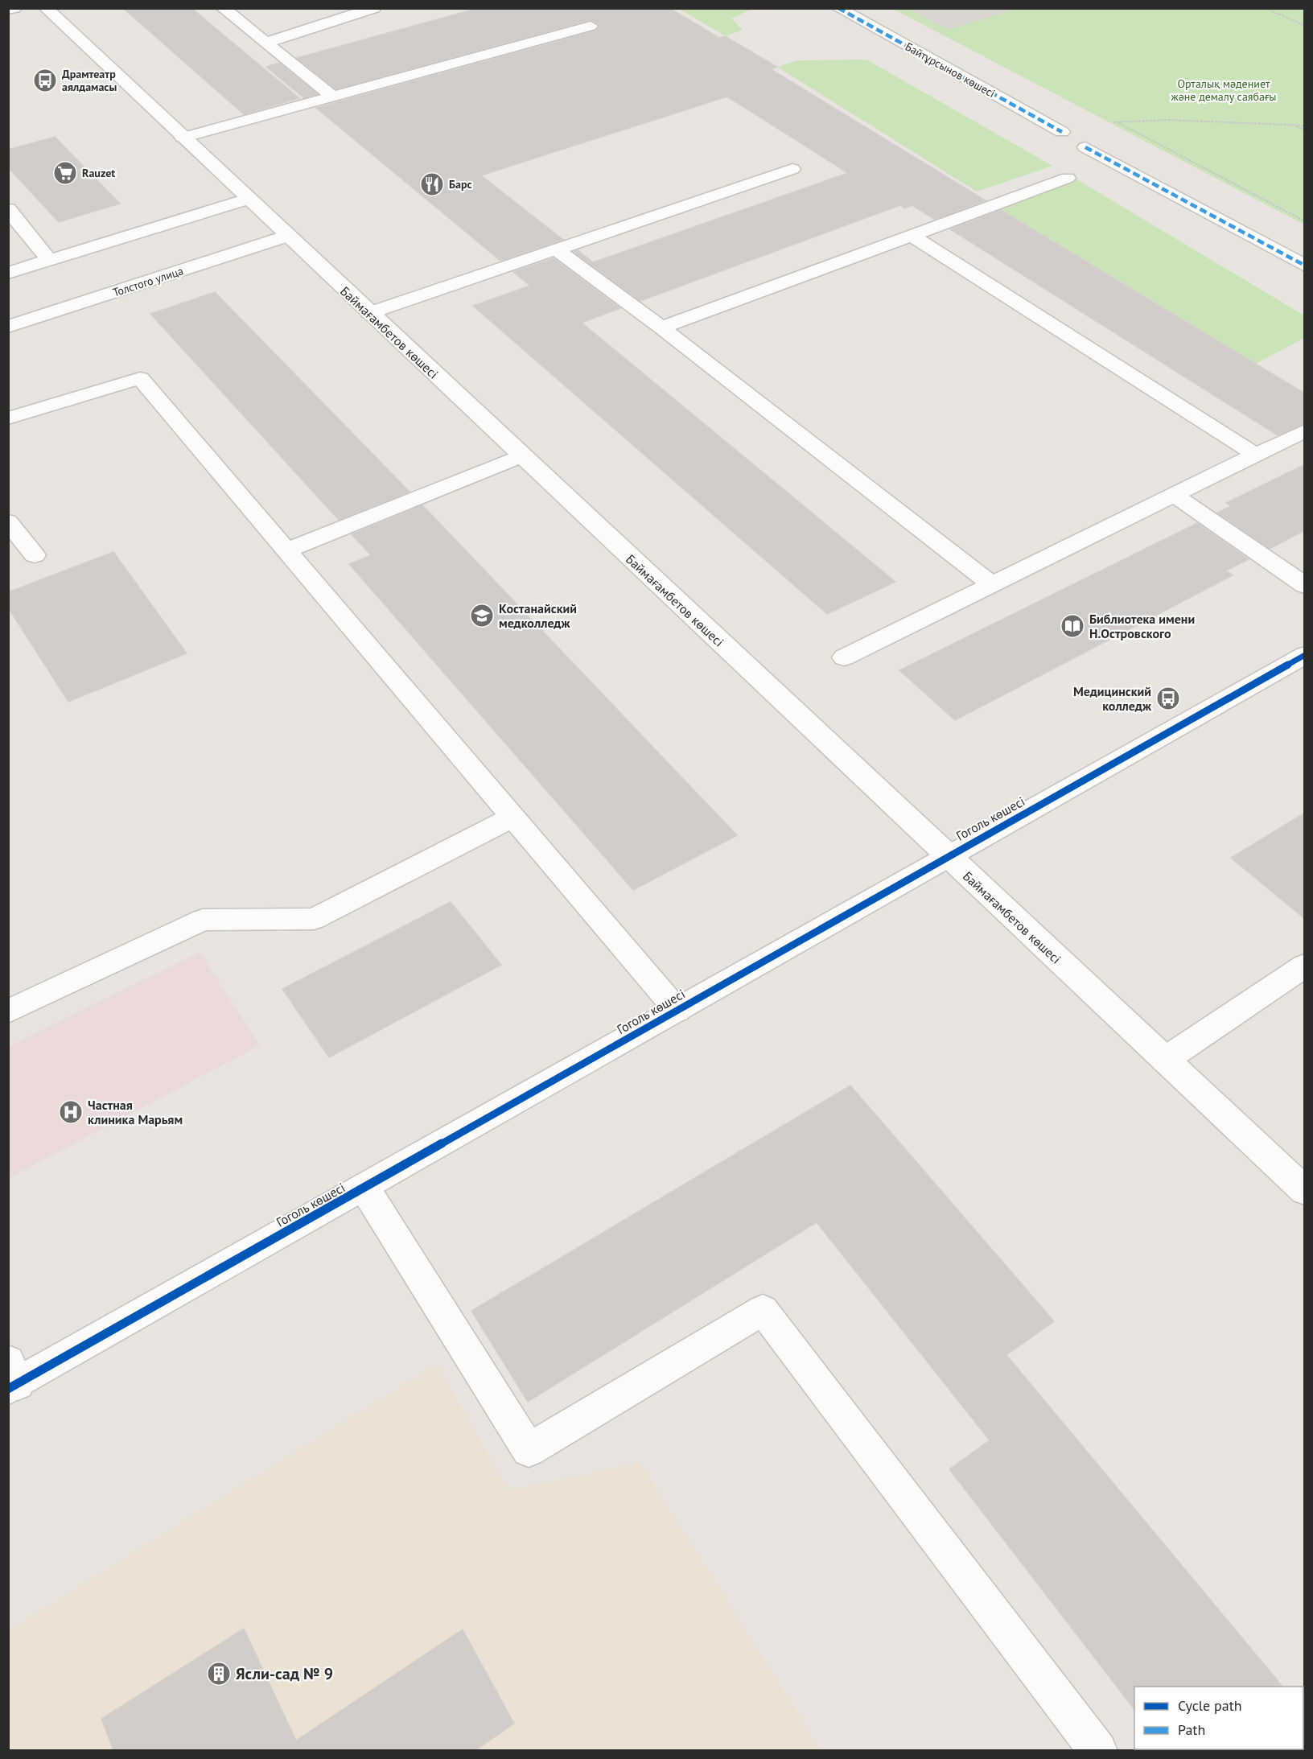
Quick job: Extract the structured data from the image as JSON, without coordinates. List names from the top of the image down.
{
  "streets": {
    "main road": [
      "Байтұрсынов көшесі",
      "Толстого улица",
      "Баймағамбетов көшесі",
      "Гоголь көшесі"
    ]
  },
  "crossings": [
    ["Толстого улица", "Баймағамбетов көшесі"],
    ["Баймағамбетов көшесі", "Гоголь көшесі"]
  ],
  "parks": ["Орталық мәдениет және демалу саябағы"],
  "places": {
    "bus stop": ["Драмтеатр аялдамасы", "Медицинский колледж"],
    "supermarket": ["Rauzet"],
    "restaurant": ["Барс"],
    "school or university": ["Костанайский медколледж"],
    "library": ["Библиотека имени Н.Островского"],
    "hospital": ["Частная клиника Марьям"],
    "building": ["Ясли-сад № 9"]
  },
  "legend": ["Cycle path", "Path"]
}
